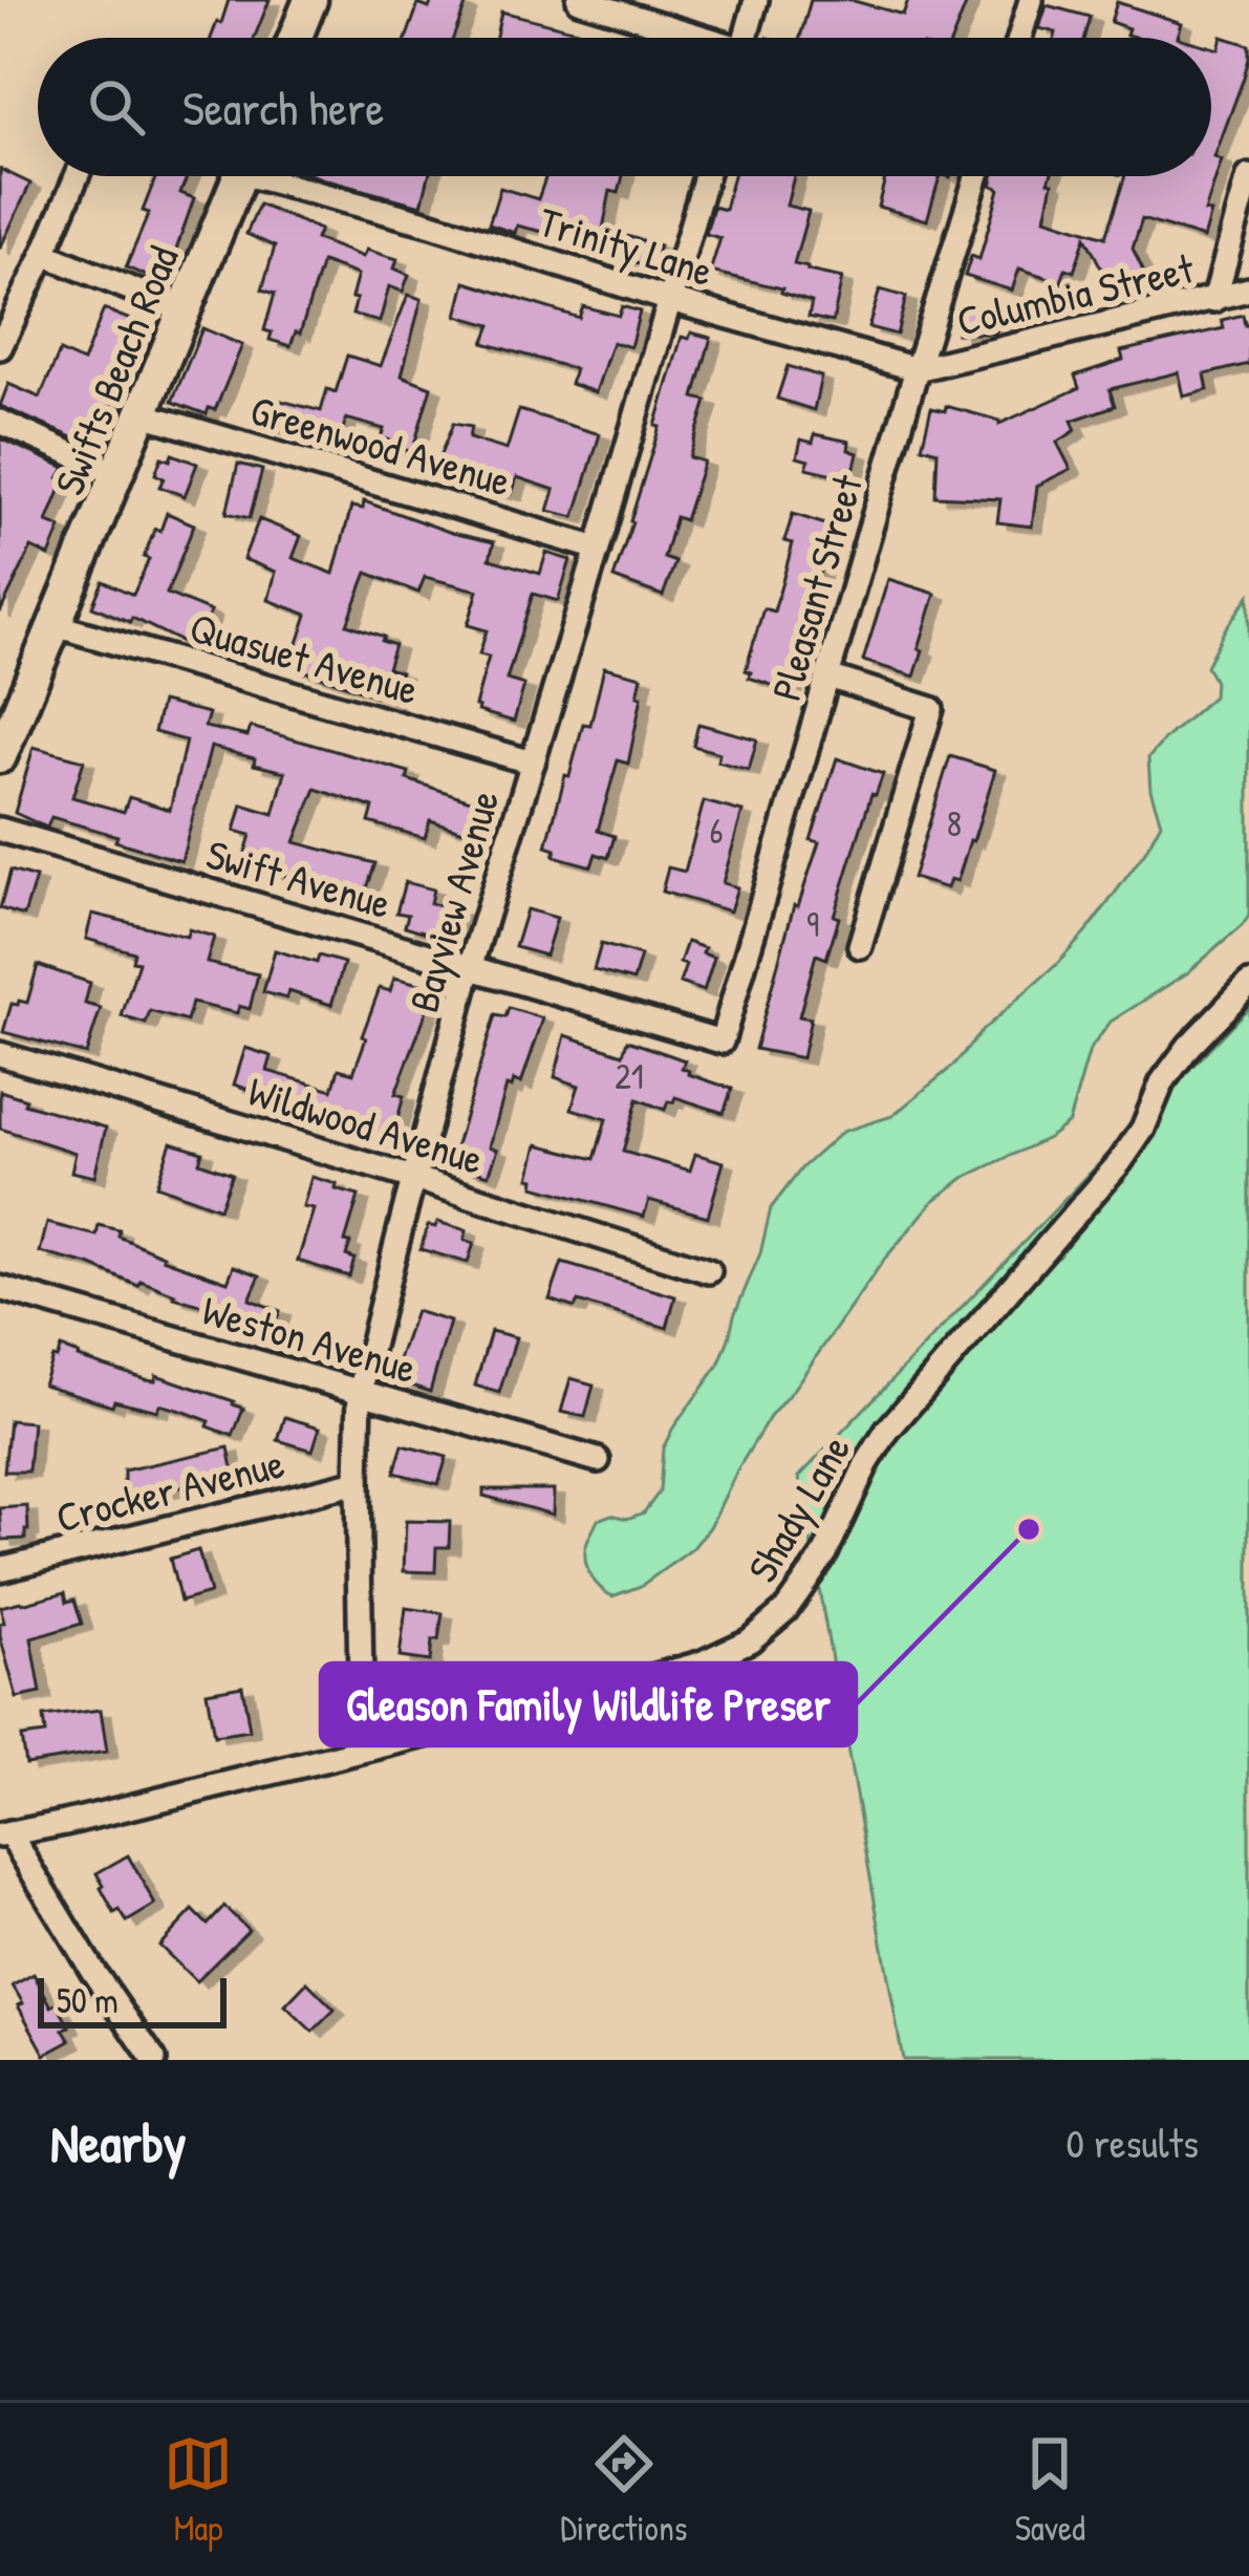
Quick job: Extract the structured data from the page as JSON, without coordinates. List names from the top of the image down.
{
  "streets": {
    "street": [
      "Trinity Lane",
      "Columbia Street",
      "Swifts Beach Road",
      "Greenwood Avenue",
      "Pleasant Street",
      "Quasuet Avenue",
      "Swift Avenue",
      "Bayview Avenue",
      "Wildwood Avenue",
      "Weston Avenue",
      "Crocker Avenue",
      "Shady Lane"
    ]
  },
  "crossings": [
    ["Trinity Lane", "Columbia Street"],
    ["Trinity Lane", "Pleasant Street"],
    ["Trinity Lane", "Bayview Avenue"],
    ["Columbia Street", "Pleasant Street"],
    ["Swifts Beach Road", "Greenwood Avenue"],
    ["Swifts Beach Road", "Quasuet Avenue"],
    ["Greenwood Avenue", "Bayview Avenue"],
    ["Pleasant Street", "Swift Avenue"],
    ["Quasuet Avenue", "Bayview Avenue"],
    ["Swift Avenue", "Bayview Avenue"],
    ["Bayview Avenue", "Wildwood Avenue"],
    ["Bayview Avenue", "Weston Avenue"],
    ["Bayview Avenue", "Crocker Avenue"]
  ],
  "places": ["Gleason Family Wildlife Preser"],
  "house_numbers": [
    "8",
    "6",
    "9",
    "21"
  ],
  "scale_bar": "50 m",
  "page": {
    "search": "Search here",
    "scale": "50 m",
    "heading": ["Nearby", "0 results"],
    "nav": ["Map", "Directions", "Saved"]
  }
}
